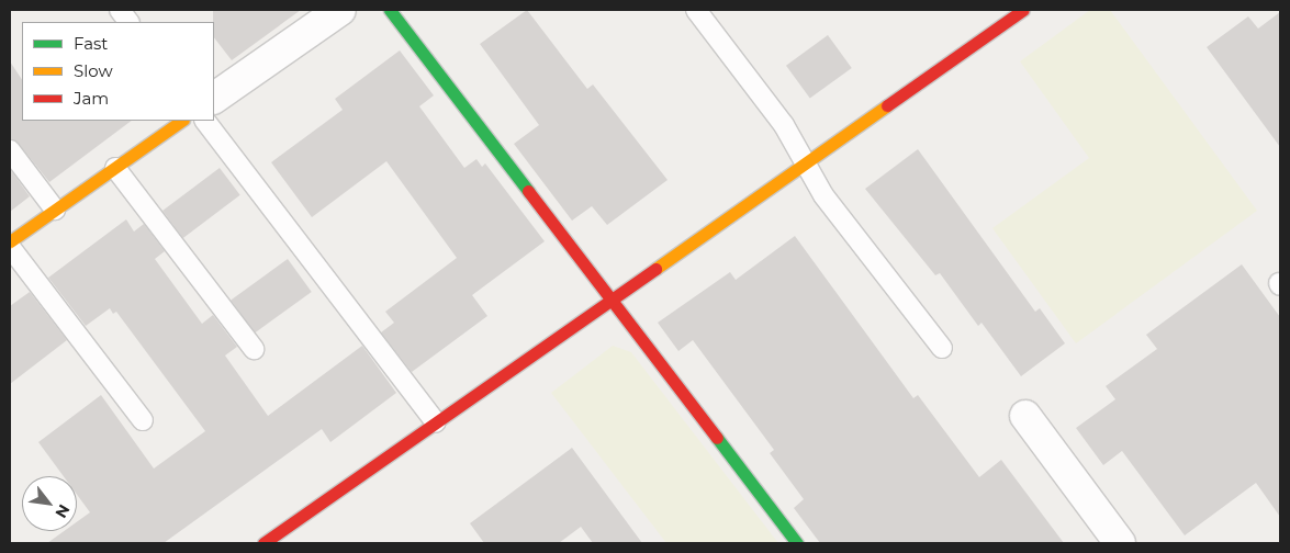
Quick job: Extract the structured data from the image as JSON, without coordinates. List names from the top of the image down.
{
  "legend": ["Fast", "Slow", "Jam"],
  "north": "bottom right"
}
